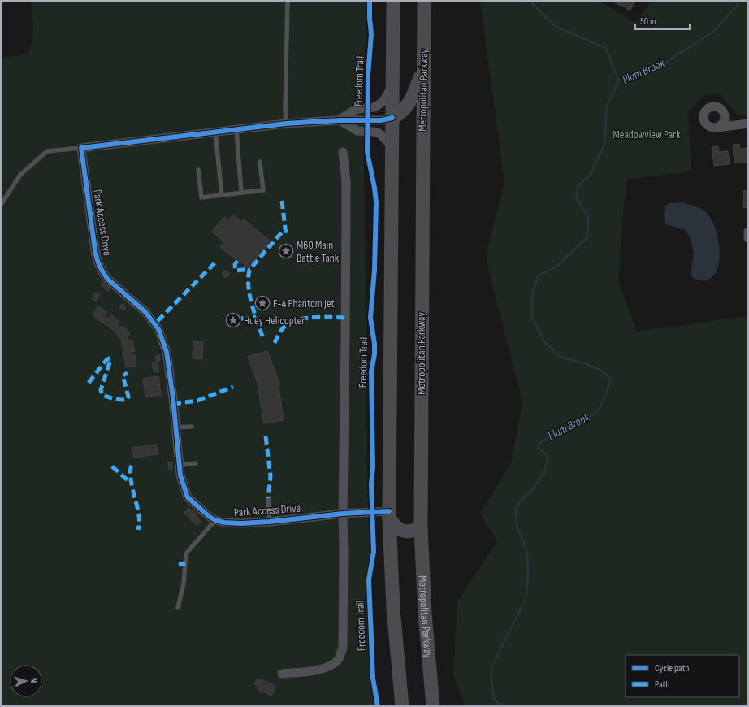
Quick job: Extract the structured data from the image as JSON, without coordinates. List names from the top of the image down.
{
  "streets": {
    "main road": ["Metropolitan Parkway"],
    "street": ["Park Access Drive"],
    "cycle path": ["Freedom Trail"]
  },
  "water": ["Plum Brook"],
  "parks": ["Meadowview Park"],
  "places": {
    "place": ["M60 Main Battle Tank", "F-4 Phantom Jet", "Huey Helicopter"]
  },
  "legend": ["Cycle path", "Path"],
  "scale_bar": "50 m",
  "north": "right"
}
